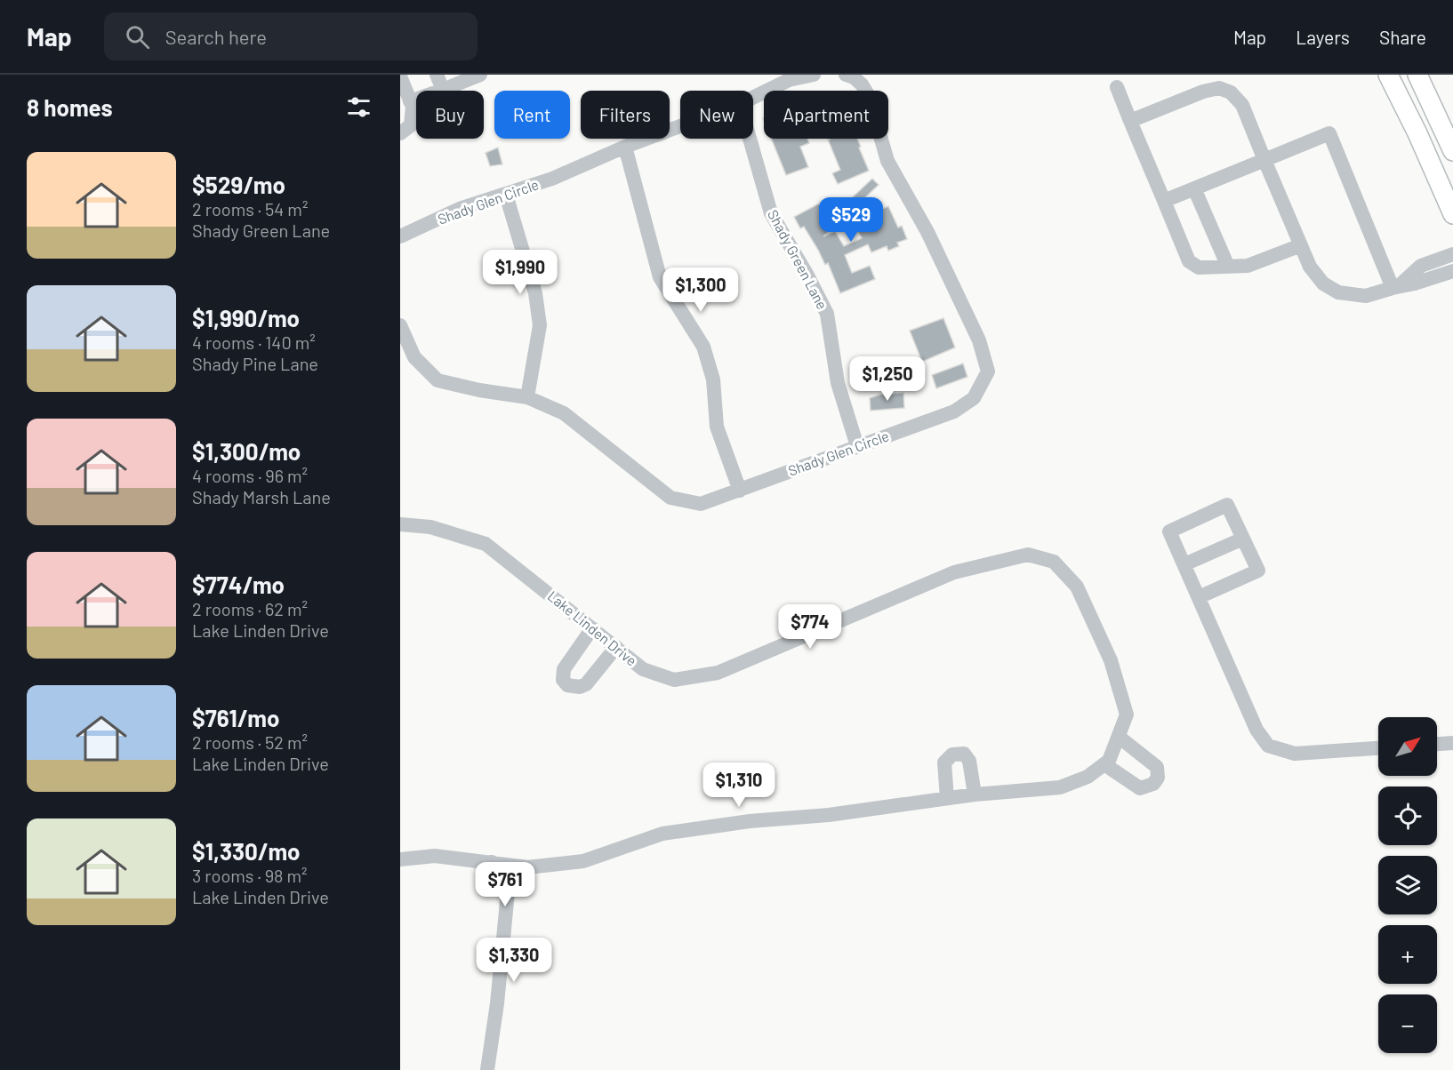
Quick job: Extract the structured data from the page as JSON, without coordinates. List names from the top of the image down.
{
  "streets": {
    "street": ["Shady Glen Circle", "Shady Green Lane", "Lake Linden Drive"]
  },
  "crossings": [
    ["Shady Glen Circle", "Shady Green Lane"]
  ],
  "north": "top right",
  "page": {
    "header": "Map",
    "search": "Search here",
    "nav": ["Map", "Layers", "Share"],
    "heading": "8 homes",
    "chip": [
      "Buy",
      "Rent",
      "Filters",
      "New",
      "Apartment"
    ],
    "list": [
      {
        "name": "$529/mo",
        "note": "2 rooms · 54 m² · Shady Green Lane"
      },
      {
        "name": "$1,990/mo",
        "note": "4 rooms · 140 m² · Shady Pine Lane"
      },
      {
        "name": "$1,300/mo",
        "note": "4 rooms · 96 m² · Shady Marsh Lane"
      },
      {
        "name": "$774/mo",
        "note": "2 rooms · 62 m² · Lake Linden Drive"
      },
      {
        "name": "$761/mo",
        "note": "2 rooms · 52 m² · Lake Linden Drive"
      },
      {
        "name": "$1,330/mo",
        "note": "3 rooms · 98 m² · Lake Linden Drive"
      }
    ],
    "price": [
      "$529",
      "$1,990",
      "$1,300",
      "$1,250",
      "$774",
      "$1,310",
      "$761",
      "$1,330"
    ],
    "map_buttons": ["+", "−"]
  }
}
